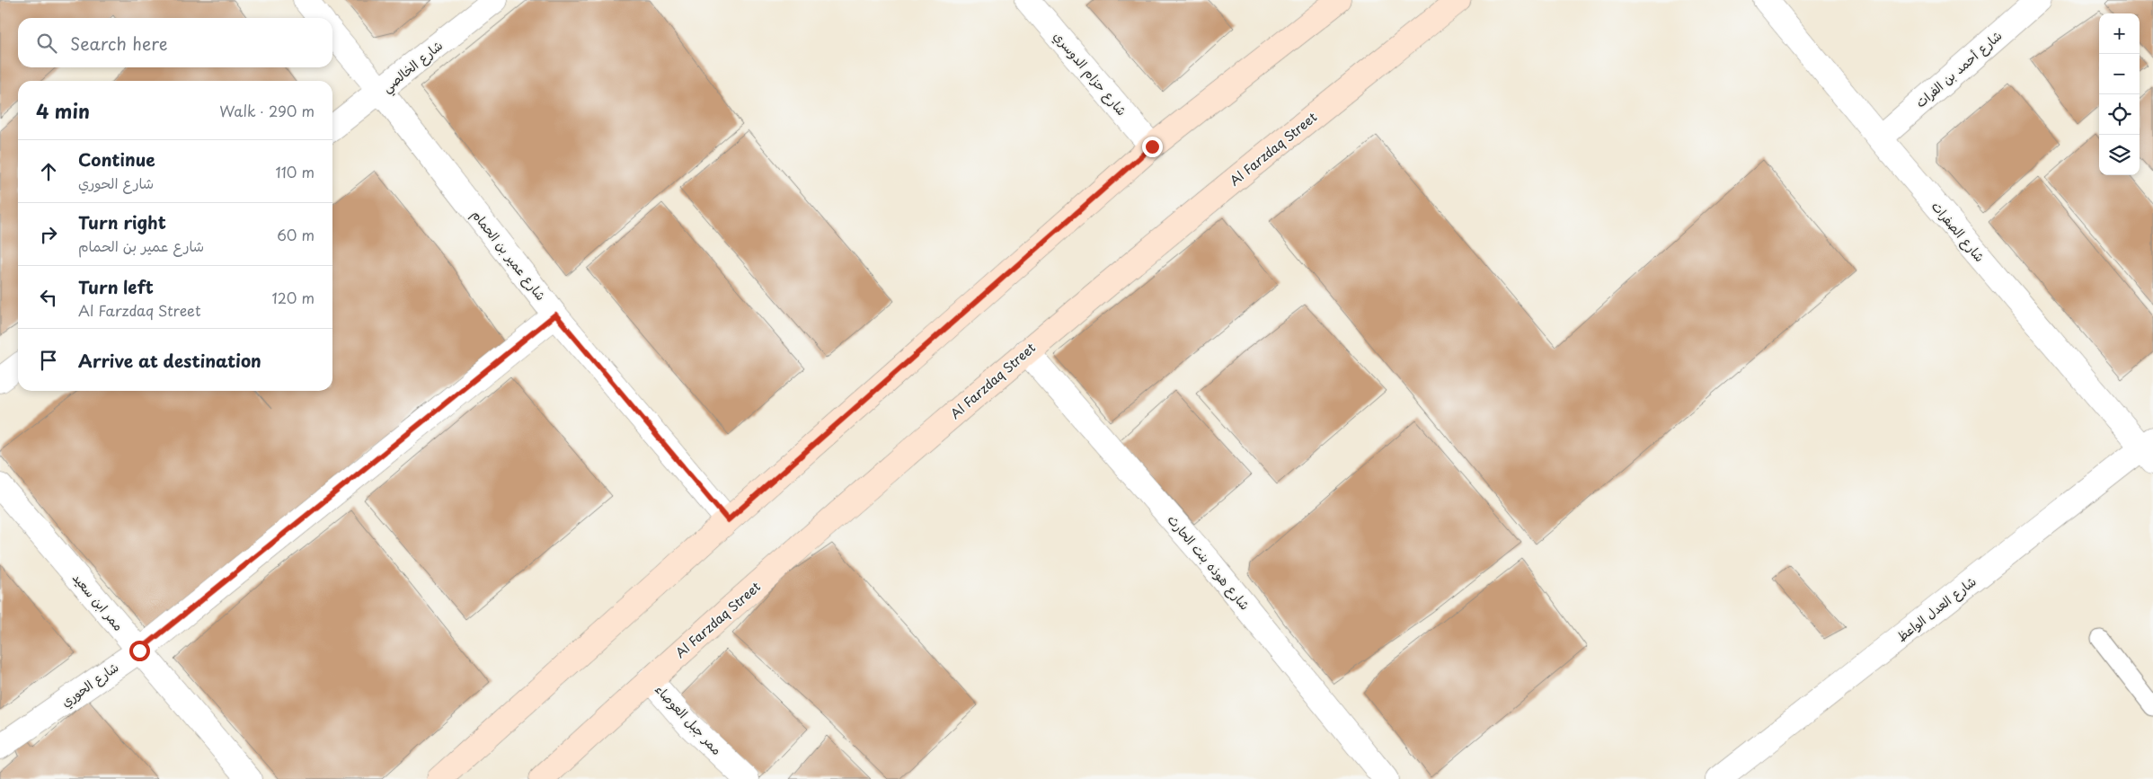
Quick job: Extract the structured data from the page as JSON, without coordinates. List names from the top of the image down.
{
  "streets": {
    "street": [
      "شارع الخالصي",
      "شارع أحمد بن الفرات",
      "شارع حزام الدوسري",
      "Al Farzdaq Street",
      "شارع الصفرات",
      "شارع عمير بن الحمام",
      "شارع هوذه بنت الحارث",
      "ممر ابن سعيد",
      "شارع العدل الواعظ",
      "شارع الحوري",
      "ممر جبل العوصاء"
    ]
  },
  "crossings": [
    ["شارع الخالصي", "شارع عمير بن الحمام"],
    ["شارع أحمد بن الفرات", "شارع الصفرات"],
    ["Al Farzdaq Street", "شارع هوذه بنت الحارث"],
    ["Al Farzdaq Street", "ممر جبل العوصاء"],
    ["شارع الصفرات", "شارع العدل الواعظ"],
    ["شارع عمير بن الحمام", "شارع الحوري"],
    ["ممر ابن سعيد", "شارع الحوري"]
  ],
  "page": {
    "map_buttons": ["+", "−"],
    "search": "Search here",
    "heading": ["4 min", "Walk · 290 m"],
    "list": [
      ["Continue", "شارع الحوري", "110 m"],
      ["Turn right", "شارع عمير بن الحمام", "60 m"],
      ["Turn left", "Al Farzdaq Street", "120 m"],
      "Arrive at destination"
    ]
  }
}
